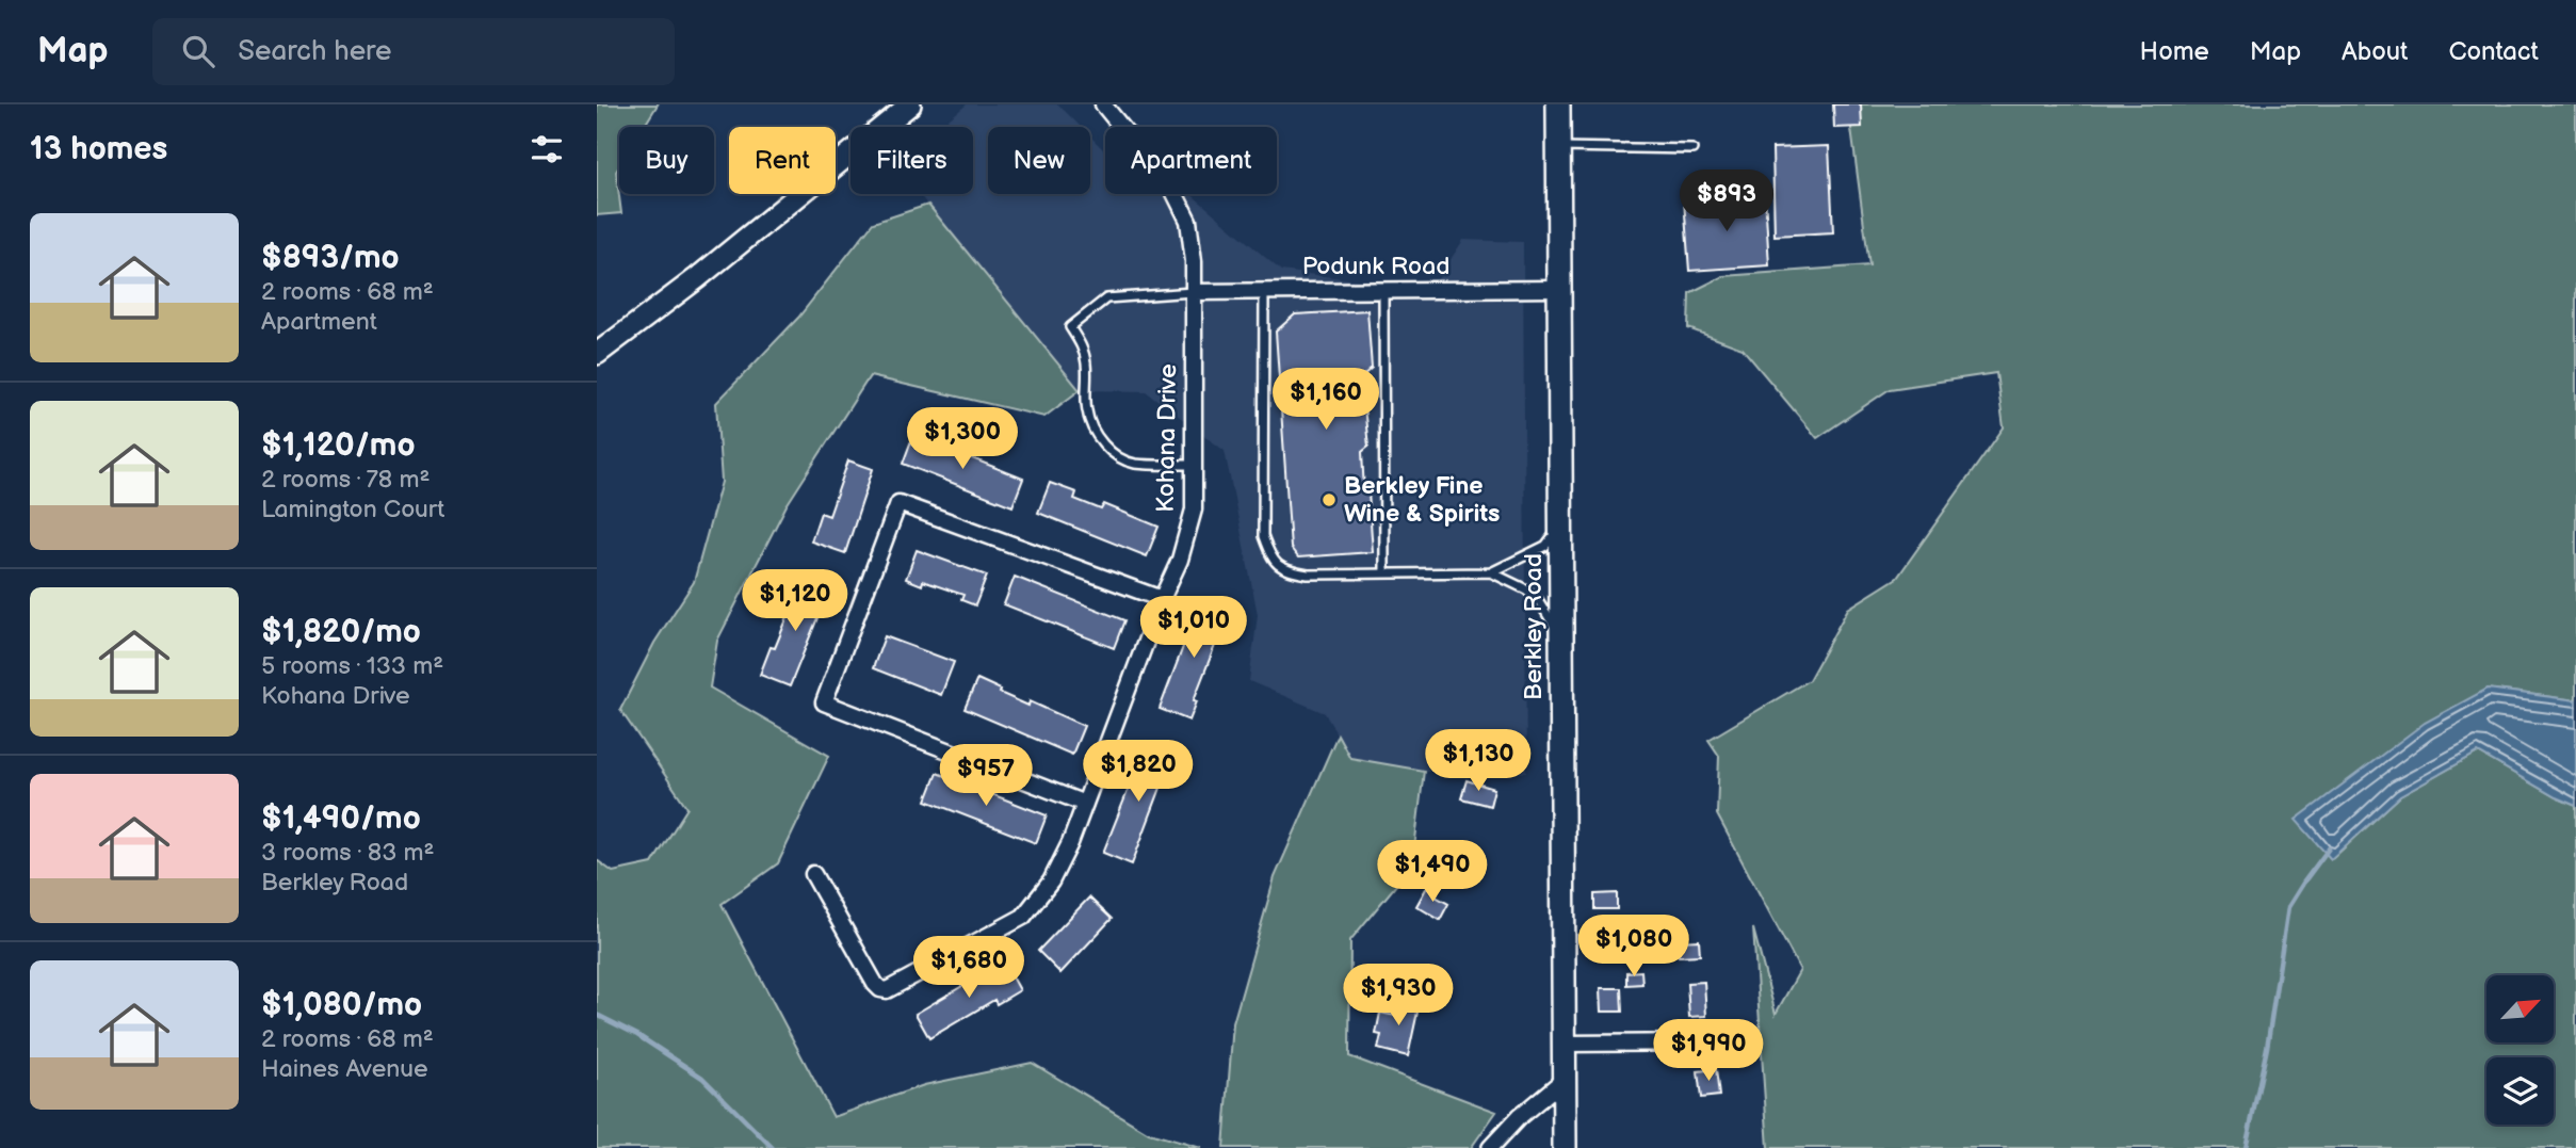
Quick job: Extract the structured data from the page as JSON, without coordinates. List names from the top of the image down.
{
  "streets": {
    "main road": ["Berkley Road"],
    "street": ["Podunk Road", "Kohana Drive"]
  },
  "crossings": [
    ["Podunk Road", "Kohana Drive"],
    ["Podunk Road", "Berkley Road"]
  ],
  "places": ["Berkley Fine Wine & Spirits"],
  "north": "top right",
  "page": {
    "header": "Map",
    "search": "Search here",
    "nav": [
      "Home",
      "Map",
      "About",
      "Contact"
    ],
    "heading": "13 homes",
    "chip": [
      "Buy",
      "Rent",
      "Filters",
      "New",
      "Apartment"
    ],
    "price": [
      "$893",
      "$1,160",
      "$1,300",
      "$1,120",
      "$1,010",
      "$1,130",
      "$1,820",
      "$957",
      "$1,490",
      "$1,080",
      "$1,680",
      "$1,930",
      "$1,990"
    ],
    "list": [
      {
        "name": "$893/mo",
        "note": "2 rooms · 68 m² · Apartment"
      },
      {
        "name": "$1,120/mo",
        "note": "2 rooms · 78 m² · Lamington Court"
      },
      {
        "name": "$1,820/mo",
        "note": "5 rooms · 133 m² · Kohana Drive"
      },
      {
        "name": "$1,490/mo",
        "note": "3 rooms · 83 m² · Berkley Road"
      },
      {
        "name": "$1,080/mo",
        "note": "2 rooms · 68 m² · Haines Avenue"
      }
    ]
  }
}
